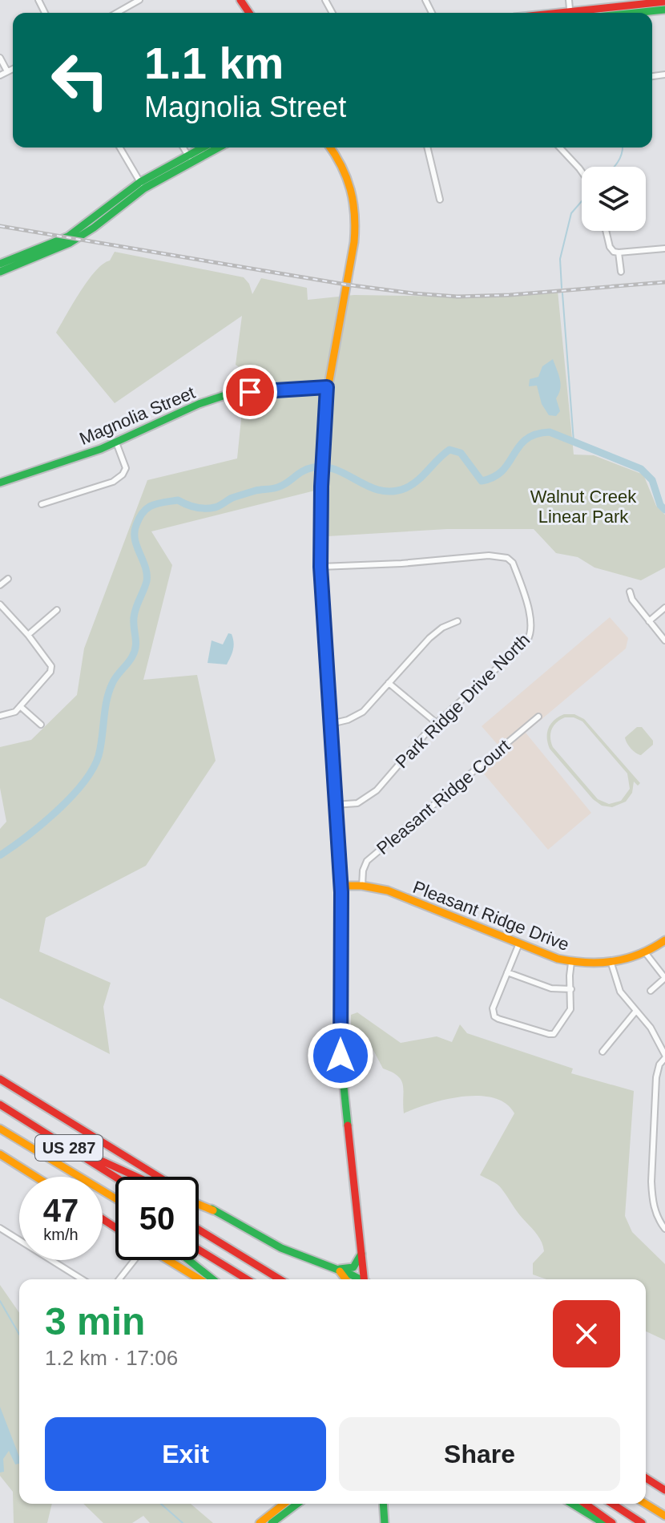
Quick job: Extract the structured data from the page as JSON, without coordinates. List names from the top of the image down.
{
  "streets": {
    "main road": ["Magnolia Street", "Pleasant Ridge Drive", "US 287"],
    "street": ["Park Ridge Drive North", "Pleasant Ridge Court"]
  },
  "crossings": [
    ["Pleasant Ridge Court", "Pleasant Ridge Drive"]
  ],
  "parks": ["Walnut Creek Linear Park"],
  "page": {
    "turn": ["1.1 km", "Magnolia Street"],
    "speed": "47 km/h",
    "limit": "50",
    "heading": ["3 min", "1.2 km · 17:06"],
    "buttons": ["Exit", "Share"]
  }
}
